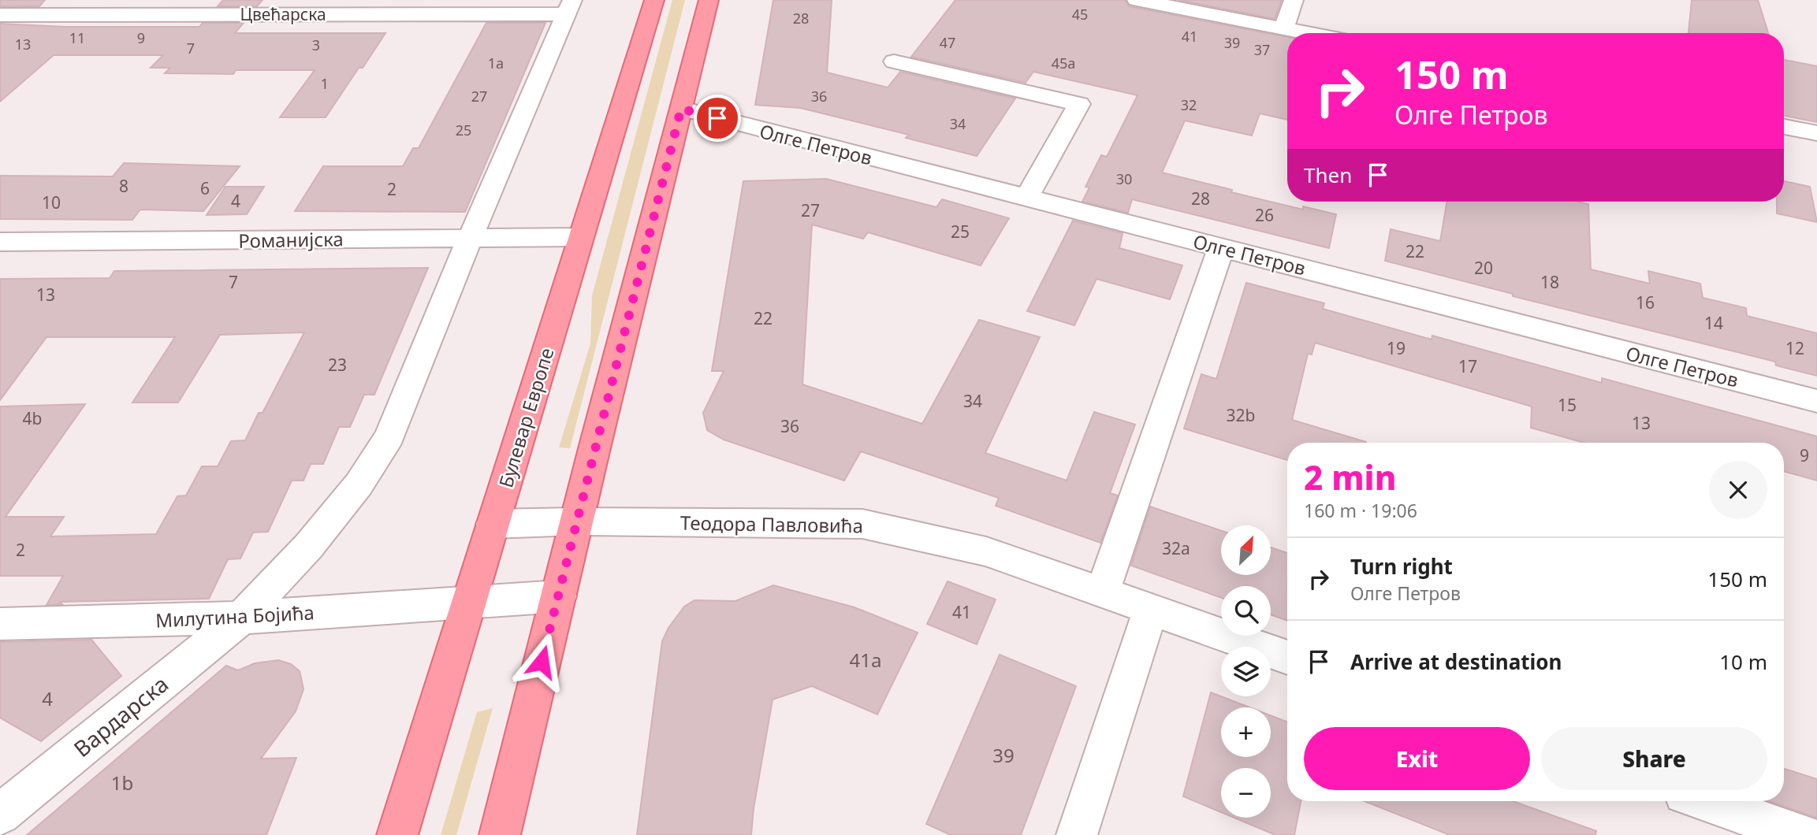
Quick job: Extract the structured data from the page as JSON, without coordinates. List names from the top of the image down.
{
  "streets": {
    "main road": ["Булевар Европе"],
    "street": [
      "Цвећарска",
      "Олге Петров",
      "Романијска",
      "Теодора Павловића",
      "Милутина Бојића",
      "Вардарска"
    ]
  },
  "crossings": [
    ["Романијска", "Булевар Европе"],
    ["Булевар Европе", "Теодора Павловића"],
    ["Булевар Европе", "Милутина Бојића"],
    ["Милутина Бојића", "Вардарска"]
  ],
  "house_numbers": [
    "45",
    "28",
    "41",
    "11",
    "9",
    "47",
    "39",
    "13",
    "3",
    "7",
    "37",
    "1a",
    "45a",
    "1",
    "27",
    "36",
    "32",
    "34",
    "25",
    "30",
    "8",
    "6",
    "2",
    "28",
    "4",
    "10",
    "27",
    "26",
    "25",
    "22",
    "20",
    "7",
    "18",
    "13",
    "16",
    "22",
    "14",
    "19",
    "12",
    "23",
    "17",
    "34",
    "15",
    "32b",
    "4b",
    "13",
    "36",
    "9",
    "32a",
    "2",
    "41",
    "41a",
    "4",
    "39",
    "1b"
  ],
  "north": "top right",
  "page": {
    "turn": ["150 m", "Олге Петров"],
    "then": "Then",
    "heading": ["2 min", "160 m · 19:06"],
    "map_buttons": ["+", "−"],
    "list": [
      {
        "name": "Turn right",
        "note": "Олге Петров",
        "value": "150 m"
      },
      {
        "name": "Arrive at destination",
        "value": "10 m"
      }
    ],
    "buttons": ["Exit", "Share"]
  }
}
